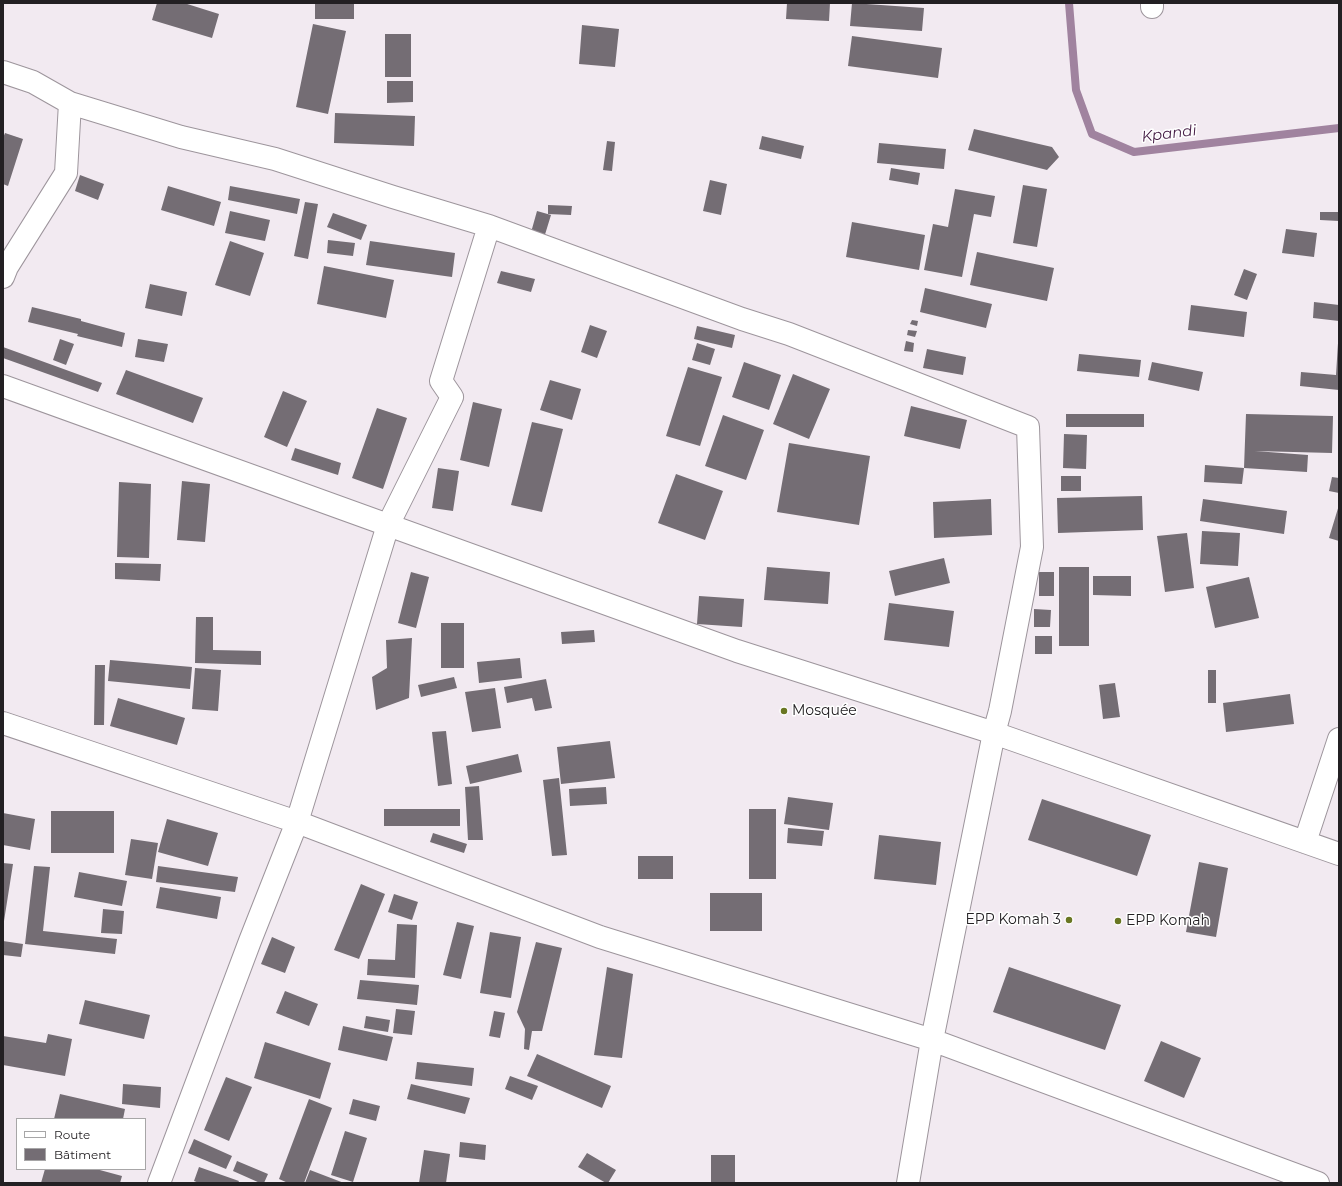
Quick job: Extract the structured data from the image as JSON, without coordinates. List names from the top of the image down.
{
  "water": ["Kpandi"],
  "places": ["Mosquée", "EPP Komah 3", "EPP Komah"],
  "legend": ["Route", "Bâtiment"]
}
